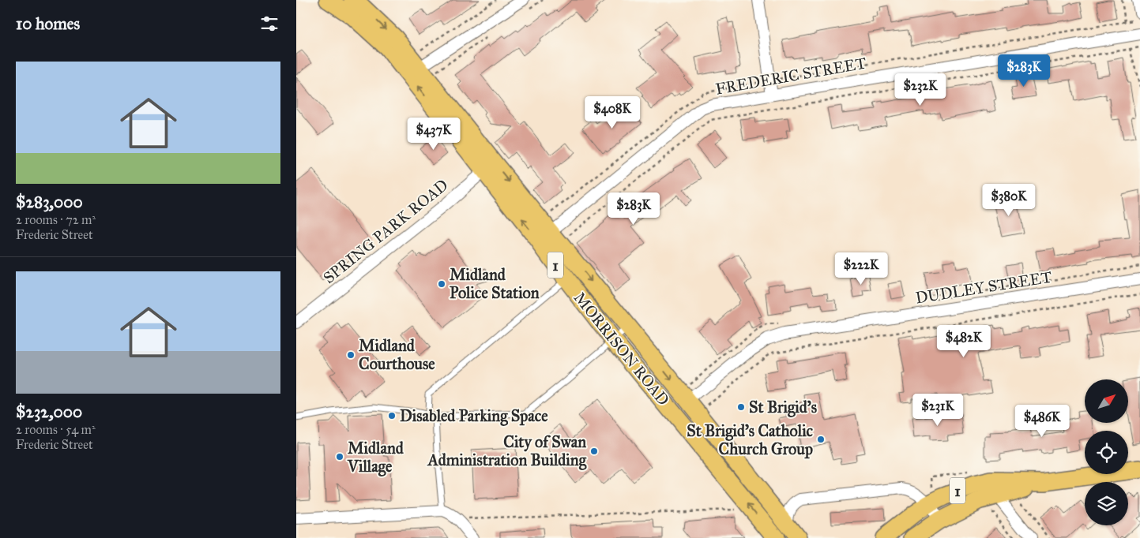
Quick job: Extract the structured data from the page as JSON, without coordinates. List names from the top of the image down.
{
  "streets": {
    "main road": ["1", "MORRISON ROAD"],
    "street": ["FREDERIC STREET", "SPRING PARK ROAD", "DUDLEY STREET"]
  },
  "crossings": [
    ["FREDERIC STREET", "MORRISON ROAD"],
    ["SPRING PARK ROAD", "MORRISON ROAD"],
    ["DUDLEY STREET", "MORRISON ROAD"]
  ],
  "places": [
    "Midland Police Station",
    "Midland Courthouse",
    "St Brigid's",
    "Disabled Parking Space",
    "St Brigid's Catholic Church Group",
    "City of Swan Administration Building",
    "Midland Village"
  ],
  "north": "top right",
  "page": {
    "heading": "10 homes",
    "list": [
      {
        "name": "$283,000",
        "note": "2 rooms · 72 m² · Frederic Street"
      },
      {
        "name": "$232,000",
        "note": "2 rooms · 54 m² · Frederic Street"
      }
    ],
    "price": [
      "$283K",
      "$232K",
      "$408K",
      "$437K",
      "$380K",
      "$283K",
      "$222K",
      "$482K",
      "$231K",
      "$486K"
    ]
  }
}
